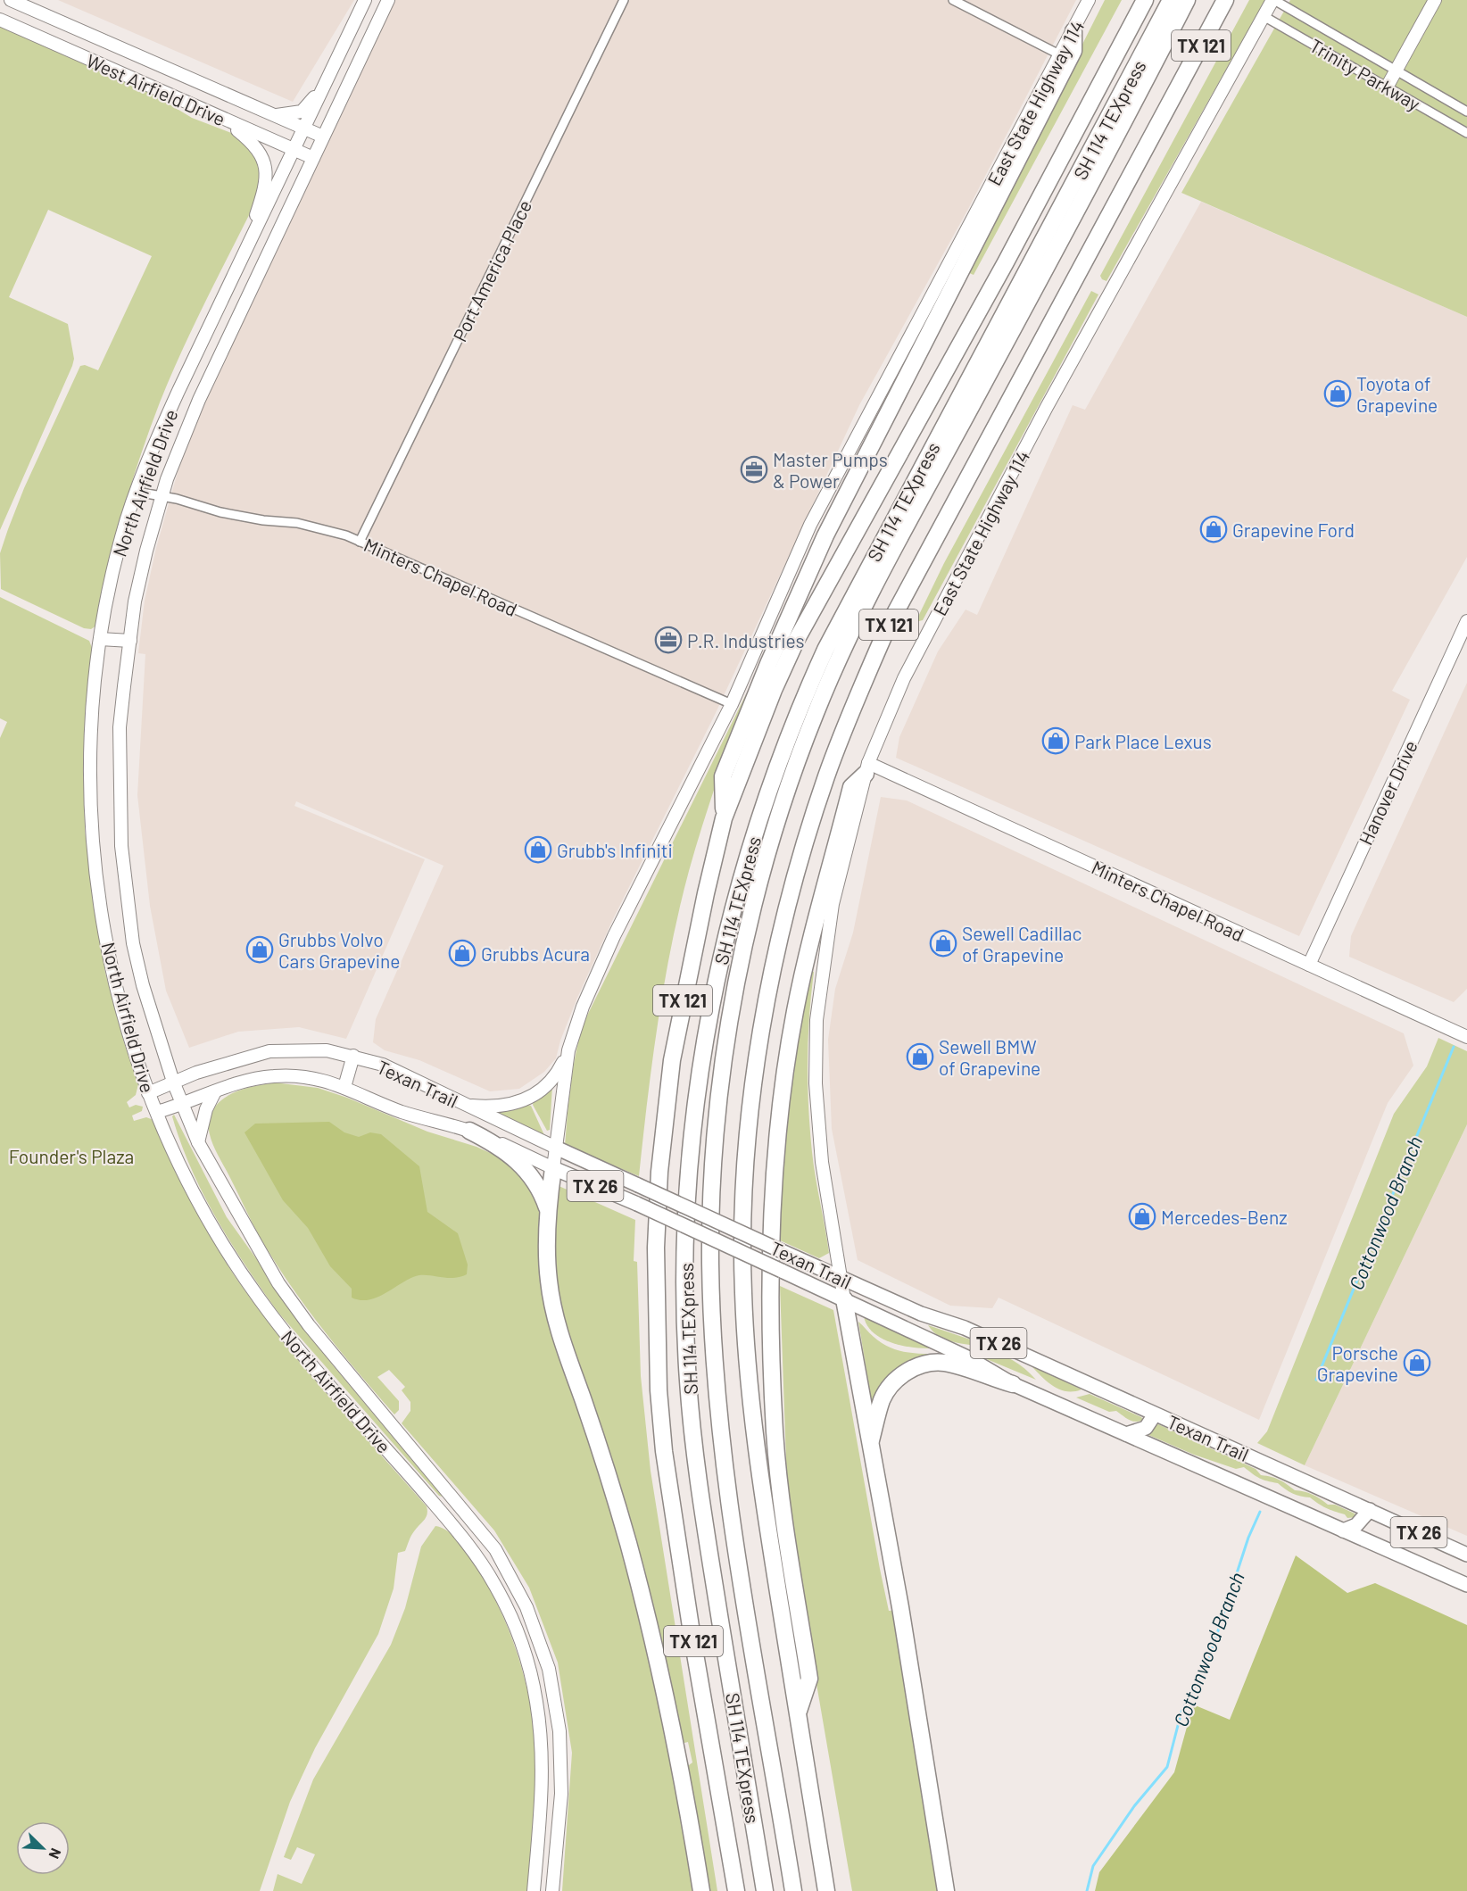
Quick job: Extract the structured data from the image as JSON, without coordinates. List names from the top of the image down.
{
  "streets": {
    "highway": ["TX 121", "SH 114 TEXpress"],
    "main road": [
      "West Airfield Drive",
      "East State Highway 114",
      "North Airfield Drive",
      "Minters Chapel Road",
      "Hanover Drive",
      "Texan Trail",
      "TX 26"
    ],
    "street": ["Trinity Parkway", "Port America Place"]
  },
  "crossings": [
    ["Trinity Parkway", "East State Highway 114"],
    ["West Airfield Drive", "North Airfield Drive"],
    ["East State Highway 114", "Minters Chapel Road"],
    ["East State Highway 114", "Texan Trail"],
    ["Port America Place", "Minters Chapel Road"],
    ["North Airfield Drive", "Minters Chapel Road"],
    ["North Airfield Drive", "Texan Trail"],
    ["Minters Chapel Road", "Hanover Drive"]
  ],
  "water": ["Cottonwood Branch"],
  "parks": ["Founder's Plaza"],
  "places": {
    "shop": [
      "Toyota of Grapevine",
      "Grapevine Ford",
      "Park Place Lexus",
      "Grubb's Infiniti",
      "Sewell Cadillac of Grapevine",
      "Grubbs Volvo Cars Grapevine",
      "Grubbs Acura",
      "Sewell BMW of Grapevine",
      "Mercedes-Benz",
      "Porsche Grapevine"
    ],
    "office": ["Master Pumps & Power", "P.R. Industries"]
  },
  "north": "bottom right"
}
